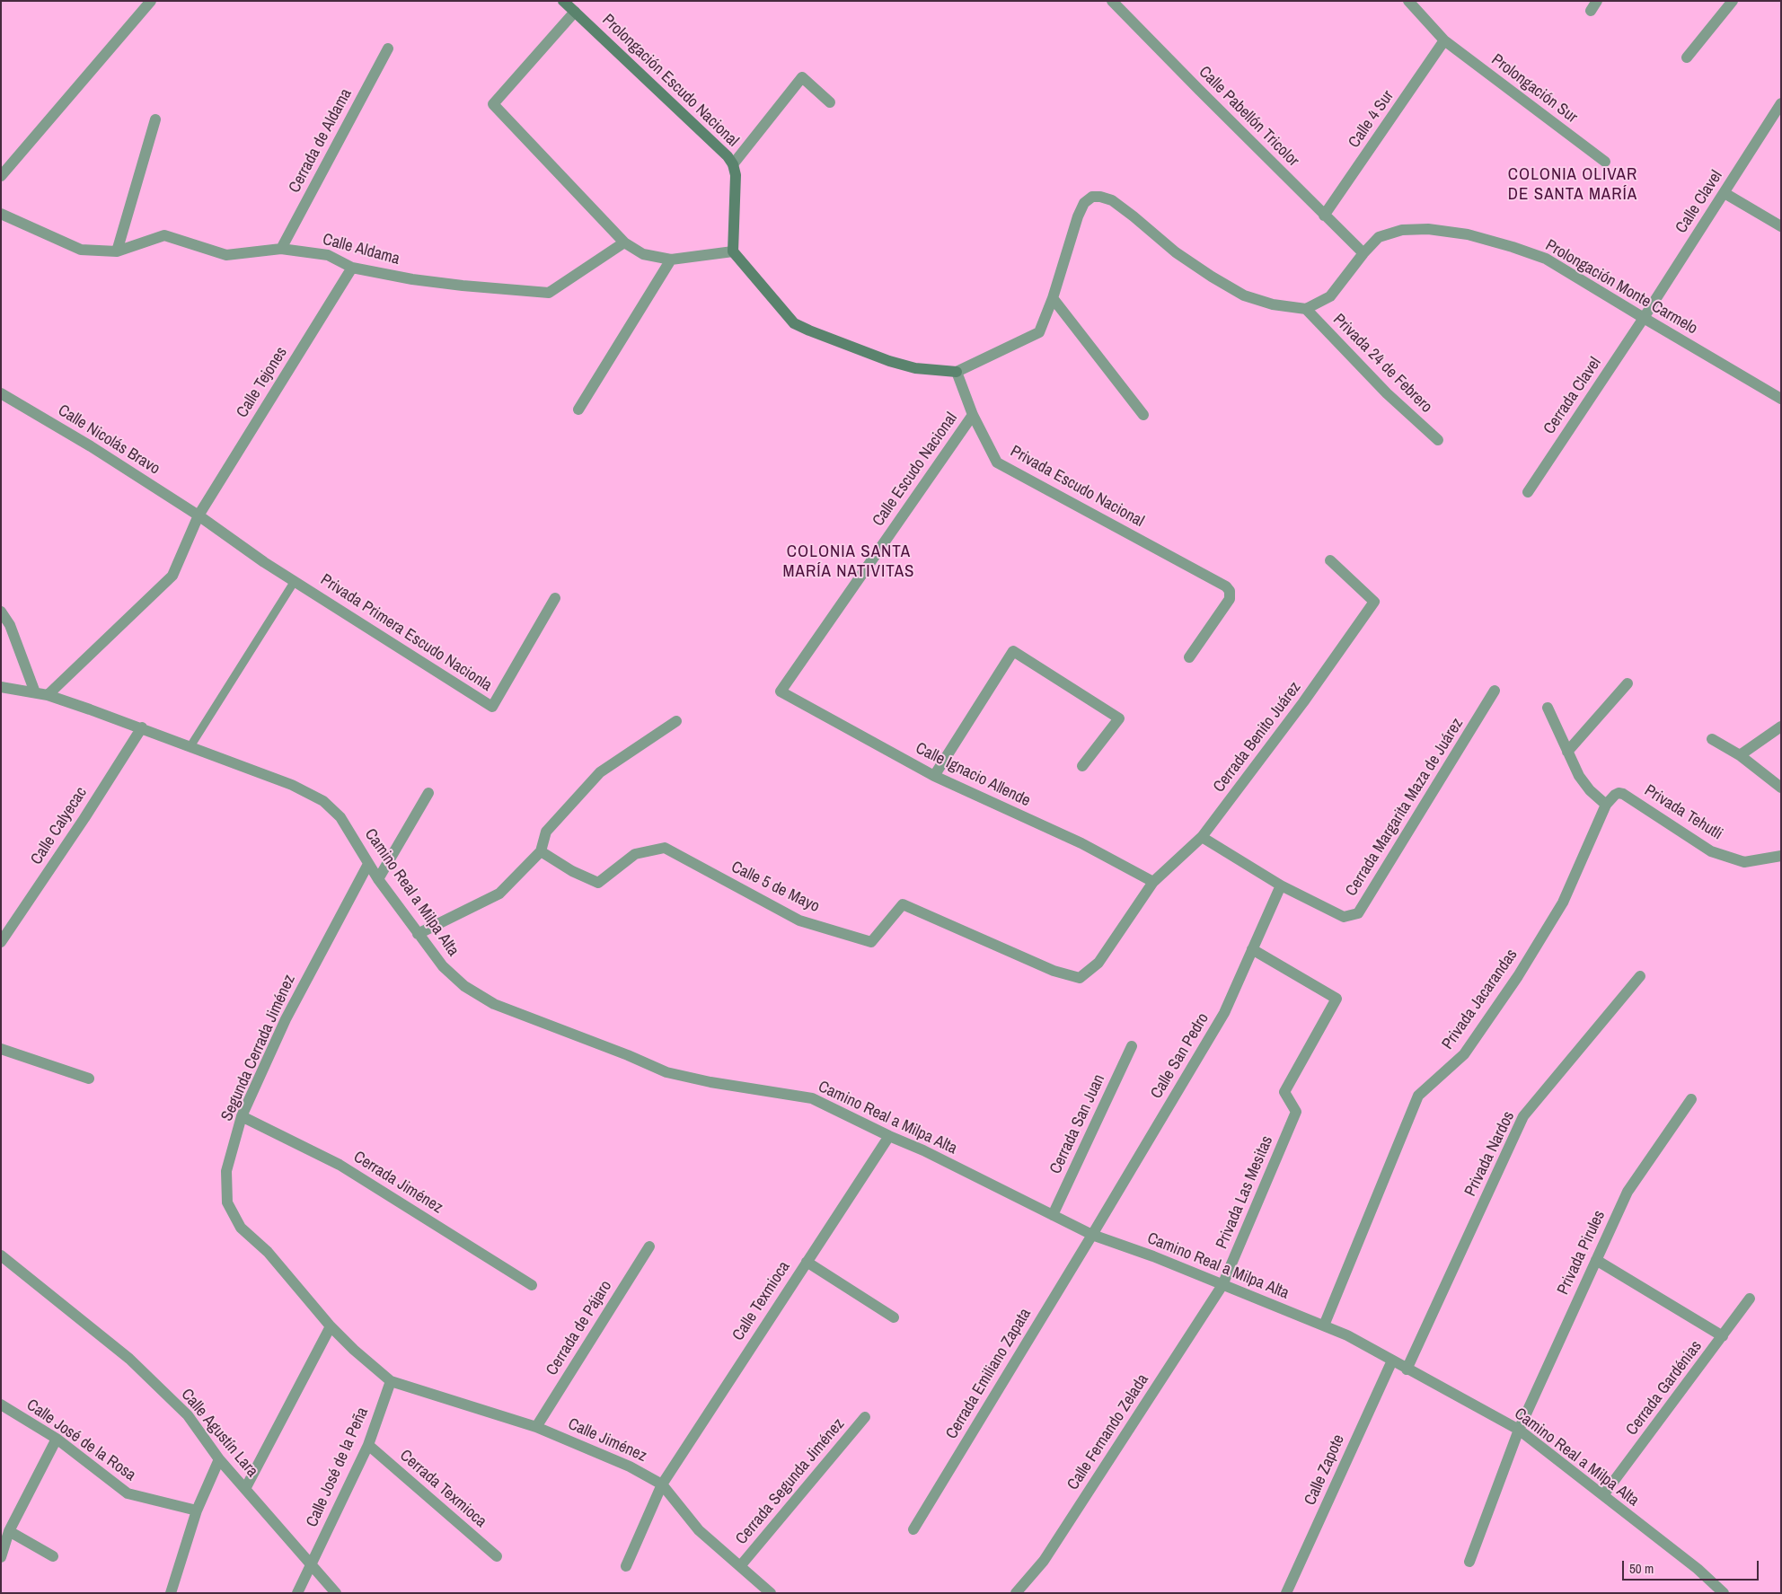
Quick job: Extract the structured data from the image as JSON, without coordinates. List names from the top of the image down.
{
  "streets": {
    "street": [
      "Prolongación Escudo Nacional",
      "Prolongación Sur",
      "Calle Pabellón Tricolor",
      "Calle 4 Sur",
      "Cerrada de Aldama",
      "Calle Clavel",
      "Calle Aldama",
      "Prolongación Monte Carmelo",
      "Privada 24 de Febrero",
      "Calle Tejones",
      "Cerrada Clavel",
      "Calle Nicolás Bravo",
      "Calle Escudo Nacional",
      "Privada Escudo Nacional",
      "Privada Primera Escudo Nacionla",
      "Cerrada Benito Juárez",
      "Calle Ignacio Allende",
      "Cerrada Margarita Maza de Juárez",
      "Privada Tehutli",
      "Calle Calyecac",
      "Calle 5 de Mayo",
      "Camino Real a Milpa Alta",
      "Privada Jacarandas",
      "Segunda Cerrada Jiménez",
      "Calle San Pedro",
      "Cerrada San Juan",
      "Privada Nardos",
      "Cerrada Jiménez",
      "Privada Las Mesitas",
      "Privada Pirules",
      "Calle Texmioca",
      "Cerrada de Pájaro",
      "Cerrada Emiliano Zapata",
      "Cerrada Gardénias",
      "Calle Fernando Zelada",
      "Calle Agustín Lara",
      "Calle José de la Rosa",
      "Calle Jiménez",
      "Calle José de la Peña",
      "Calle Zapote",
      "Cerrada Segunda Jiménez",
      "Cerrada Texmioca"
    ]
  },
  "crossings": [
    ["Prolongación Sur", "Calle 4 Sur"],
    ["Calle Pabellón Tricolor", "Calle 4 Sur"],
    ["Calle Pabellón Tricolor", "Prolongación Monte Carmelo"],
    ["Cerrada de Aldama", "Calle Aldama"],
    ["Calle Clavel", "Prolongación Monte Carmelo"],
    ["Calle Clavel", "Cerrada Clavel"],
    ["Calle Aldama", "Calle Tejones"],
    ["Prolongación Monte Carmelo", "Privada 24 de Febrero"],
    ["Prolongación Monte Carmelo", "Cerrada Clavel"],
    ["Calle Tejones", "Calle Nicolás Bravo"],
    ["Calle Tejones", "Privada Primera Escudo Nacionla"],
    ["Calle Tejones", "Camino Real a Milpa Alta"],
    ["Calle Nicolás Bravo", "Privada Primera Escudo Nacionla"],
    ["Calle Escudo Nacional", "Privada Escudo Nacional"],
    ["Calle Escudo Nacional", "Calle Ignacio Allende"],
    ["Cerrada Benito Juárez", "Calle Ignacio Allende"],
    ["Cerrada Benito Juárez", "Cerrada Margarita Maza de Juárez"],
    ["Cerrada Benito Juárez", "Calle 5 de Mayo"],
    ["Calle Ignacio Allende", "Calle 5 de Mayo"],
    ["Cerrada Margarita Maza de Juárez", "Calle San Pedro"],
    ["Privada Tehutli", "Privada Jacarandas"],
    ["Calle Calyecac", "Camino Real a Milpa Alta"],
    ["Camino Real a Milpa Alta", "Privada Jacarandas"],
    ["Camino Real a Milpa Alta", "Segunda Cerrada Jiménez"],
    ["Camino Real a Milpa Alta", "Calle San Pedro"],
    ["Camino Real a Milpa Alta", "Cerrada San Juan"],
    ["Camino Real a Milpa Alta", "Privada Nardos"],
    ["Camino Real a Milpa Alta", "Privada Las Mesitas"],
    ["Camino Real a Milpa Alta", "Privada Pirules"],
    ["Camino Real a Milpa Alta", "Calle Texmioca"],
    ["Camino Real a Milpa Alta", "Cerrada Emiliano Zapata"],
    ["Camino Real a Milpa Alta", "Cerrada Gardénias"],
    ["Camino Real a Milpa Alta", "Calle Fernando Zelada"],
    ["Camino Real a Milpa Alta", "Calle Zapote"],
    ["Segunda Cerrada Jiménez", "Cerrada Jiménez"],
    ["Segunda Cerrada Jiménez", "Calle Jiménez"],
    ["Segunda Cerrada Jiménez", "Calle José de la Peña"],
    ["Calle San Pedro", "Privada Las Mesitas"],
    ["Calle San Pedro", "Cerrada Emiliano Zapata"],
    ["Privada Las Mesitas", "Calle Fernando Zelada"],
    ["Calle Texmioca", "Calle Jiménez"],
    ["Cerrada de Pájaro", "Calle Jiménez"],
    ["Calle Agustín Lara", "Calle José de la Peña"],
    ["Calle Jiménez", "Calle José de la Peña"],
    ["Calle Jiménez", "Cerrada Segunda Jiménez"],
    ["Calle José de la Peña", "Cerrada Texmioca"]
  ],
  "districts": ["COLONIA OLIVAR DE SANTA MARÍA", "COLONIA SANTA MARÍA NATIVITAS"],
  "scale_bar": "50 m"
}
